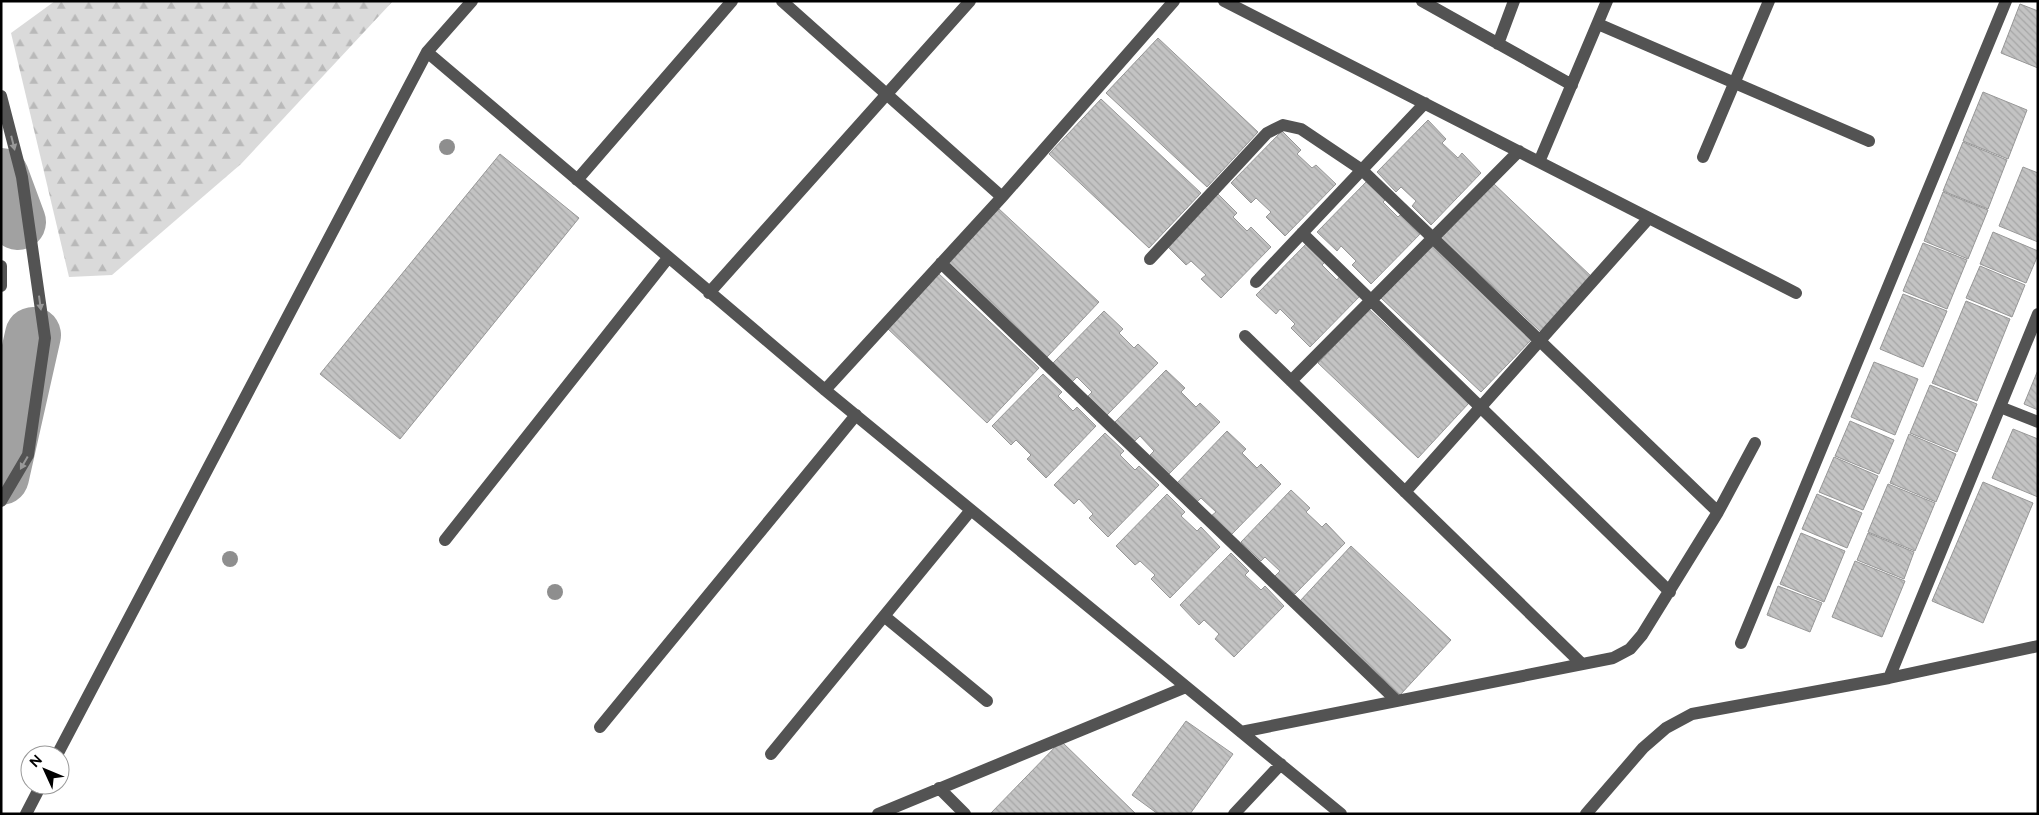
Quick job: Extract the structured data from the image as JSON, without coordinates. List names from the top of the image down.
{
  "north": "top left"
}
